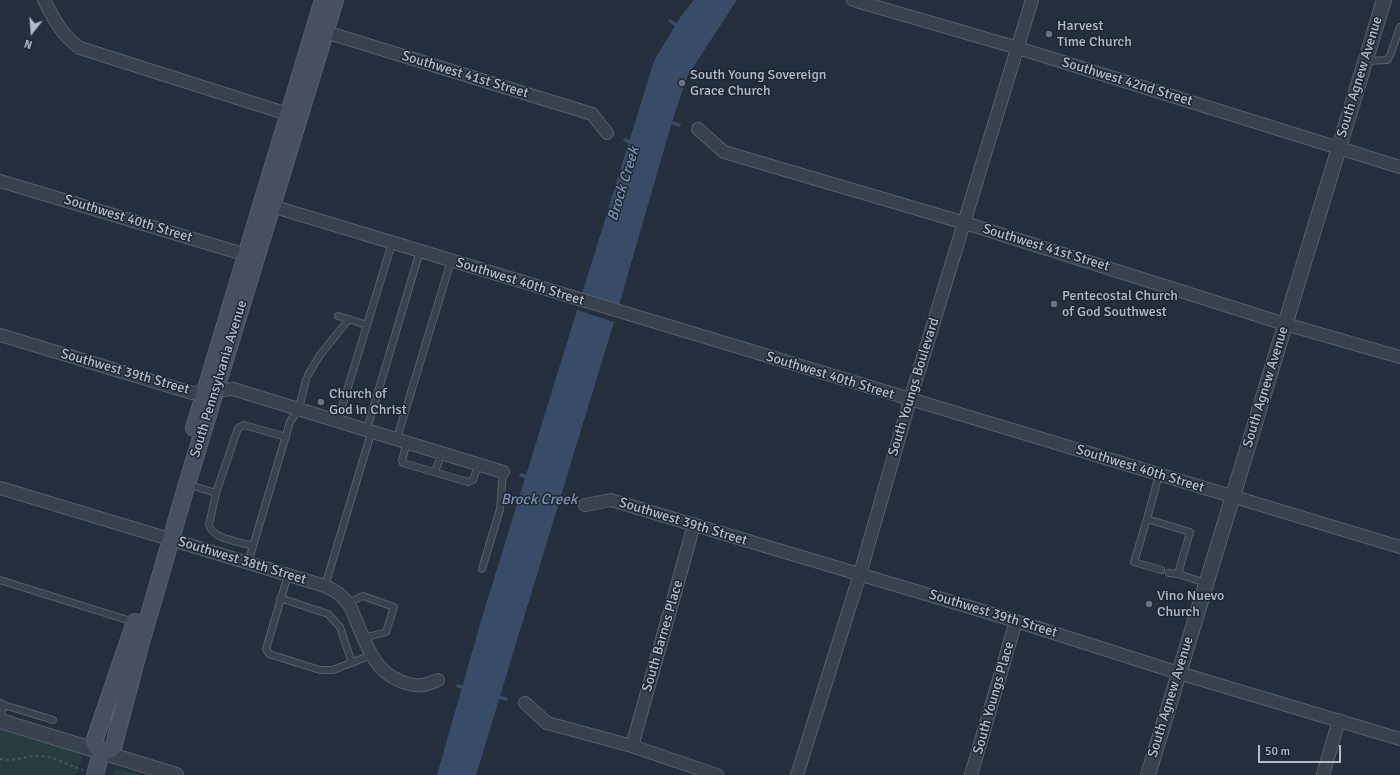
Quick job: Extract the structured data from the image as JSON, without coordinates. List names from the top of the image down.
{
  "streets": {
    "main road": ["South Pennsylvania Avenue"],
    "street": [
      "Southwest 41st Street",
      "South Agnew Avenue",
      "Southwest 42nd Street",
      "Southwest 40th Street",
      "Southwest 39th Street",
      "South Youngs Boulevard",
      "Southwest 38th Street",
      "South Barnes Place",
      "South Youngs Place"
    ]
  },
  "crossings": [
    ["Southwest 41st Street", "South Agnew Avenue"],
    ["Southwest 41st Street", "South Pennsylvania Avenue"],
    ["Southwest 41st Street", "South Youngs Boulevard"],
    ["South Agnew Avenue", "Southwest 42nd Street"],
    ["South Agnew Avenue", "Southwest 40th Street"],
    ["South Agnew Avenue", "Southwest 39th Street"],
    ["Southwest 42nd Street", "South Youngs Boulevard"],
    ["Southwest 40th Street", "South Pennsylvania Avenue"],
    ["Southwest 40th Street", "South Youngs Boulevard"],
    ["Southwest 39th Street", "South Pennsylvania Avenue"],
    ["Southwest 39th Street", "South Youngs Boulevard"],
    ["Southwest 39th Street", "South Barnes Place"],
    ["Southwest 39th Street", "South Youngs Place"],
    ["South Pennsylvania Avenue", "Southwest 38th Street"]
  ],
  "water": ["Brock Creek"],
  "places": [
    "Harvest Time Church",
    "South Young Sovereign Grace Church",
    "Pentecostal Church of God Southwest",
    "Church of God in Christ",
    "Vino Nuevo Church"
  ],
  "scale_bar": "50 m",
  "north": "bottom"
}
